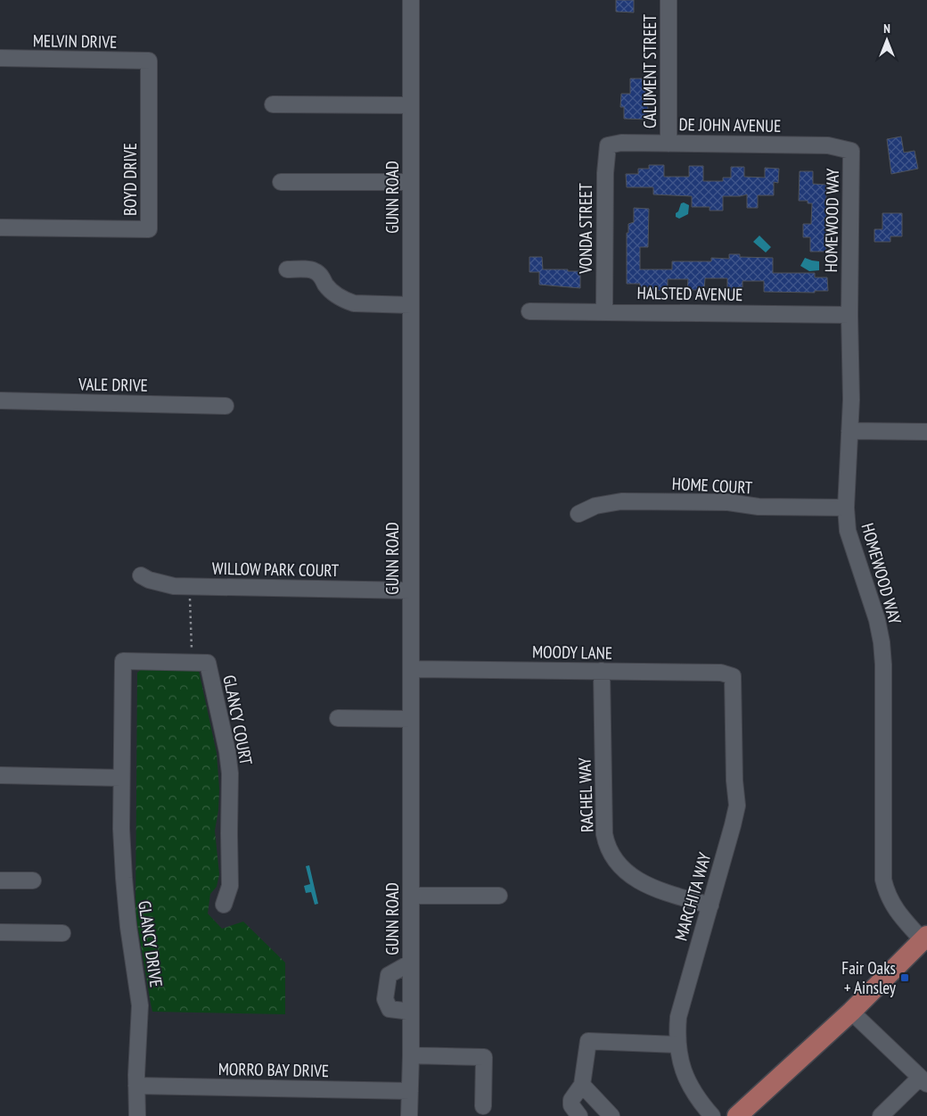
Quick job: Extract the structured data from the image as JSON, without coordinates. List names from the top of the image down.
{
  "streets": {
    "street": [
      "MELVIN DRIVE",
      "CALUMENT STREET",
      "DE JOHN AVENUE",
      "BOYD DRIVE",
      "GUNN ROAD",
      "HOMEWOOD WAY",
      "VONDA STREET",
      "HALSTED AVENUE",
      "VALE DRIVE",
      "HOME COURT",
      "WILLOW PARK COURT",
      "MOODY LANE",
      "GLANCY COURT",
      "RACHEL WAY",
      "MARCHITA WAY",
      "GLANCY DRIVE",
      "MORRO BAY DRIVE"
    ]
  },
  "crossings": [
    ["MELVIN DRIVE", "BOYD DRIVE"],
    ["CALUMENT STREET", "DE JOHN AVENUE"],
    ["DE JOHN AVENUE", "HOMEWOOD WAY"],
    ["DE JOHN AVENUE", "VONDA STREET"],
    ["GUNN ROAD", "WILLOW PARK COURT"],
    ["GUNN ROAD", "MOODY LANE"],
    ["GUNN ROAD", "MORRO BAY DRIVE"],
    ["HOMEWOOD WAY", "HALSTED AVENUE"],
    ["HOMEWOOD WAY", "HOME COURT"],
    ["VONDA STREET", "HALSTED AVENUE"],
    ["MOODY LANE", "RACHEL WAY"],
    ["MOODY LANE", "MARCHITA WAY"],
    ["GLANCY COURT", "GLANCY DRIVE"],
    ["RACHEL WAY", "MARCHITA WAY"],
    ["GLANCY DRIVE", "MORRO BAY DRIVE"]
  ],
  "places": {
    "transit": ["Fair Oaks + Ainsley"]
  },
  "north": "top"
}
